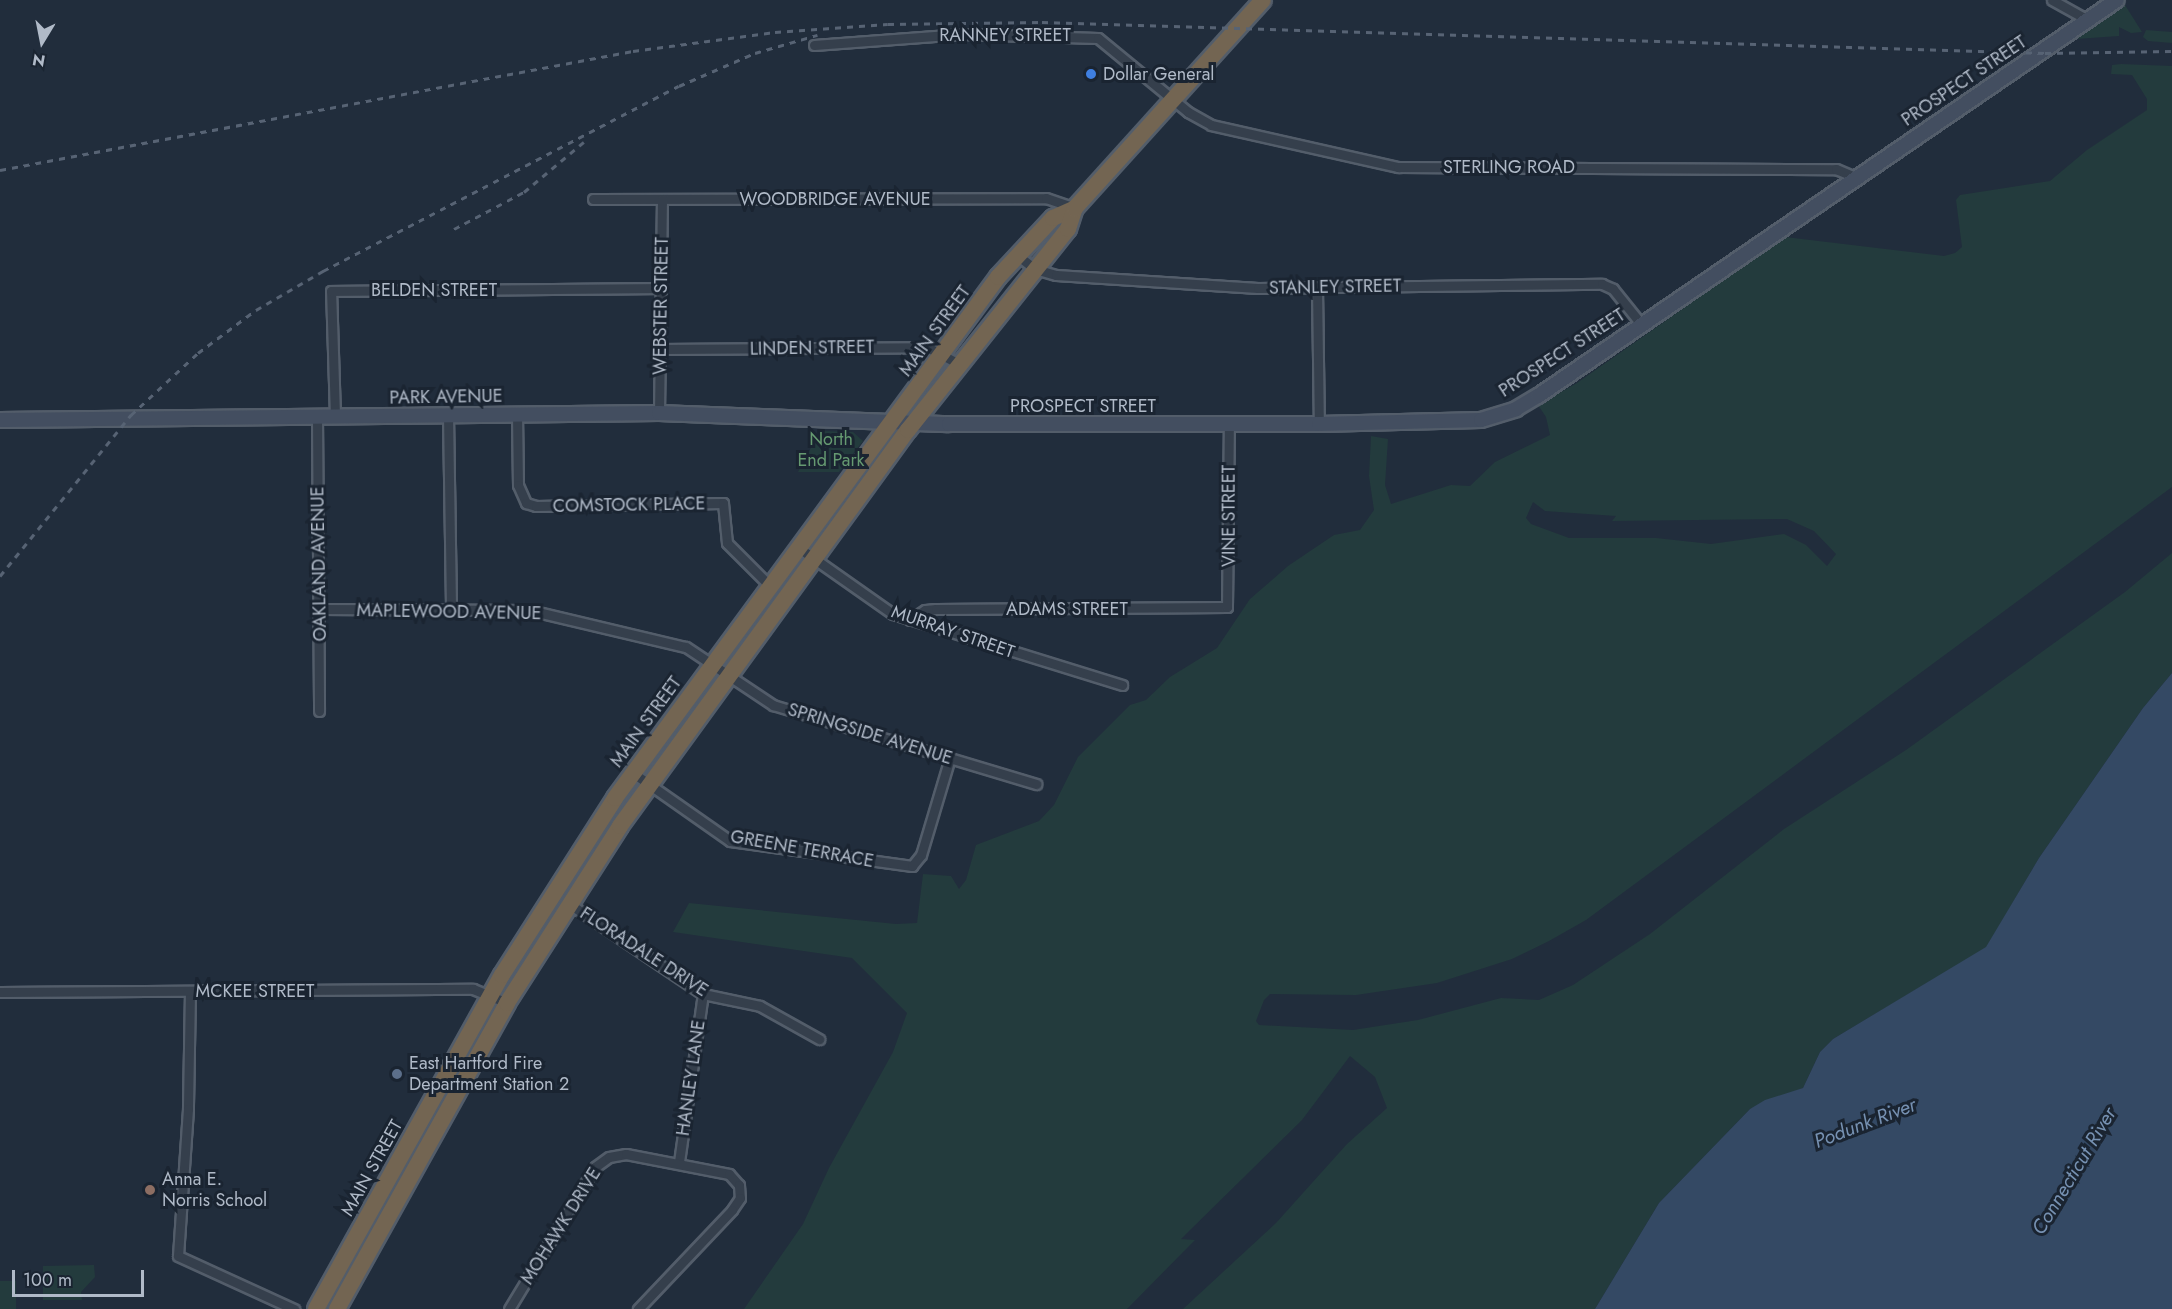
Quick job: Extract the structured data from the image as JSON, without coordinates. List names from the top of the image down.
{
  "streets": {
    "highway": ["MAIN STREET"],
    "main road": ["PROSPECT STREET", "PARK AVENUE"],
    "street": [
      "RANNEY STREET",
      "STERLING ROAD",
      "WOODBRIDGE AVENUE",
      "STANLEY STREET",
      "BELDEN STREET",
      "WEBSTER STREET",
      "LINDEN STREET",
      "COMSTOCK PLACE",
      "VINE STREET",
      "OAKLAND AVENUE",
      "ADAMS STREET",
      "MAPLEWOOD AVENUE",
      "MURRAY STREET",
      "SPRINGSIDE AVENUE",
      "GREENE TERRACE",
      "FLORADALE DRIVE",
      "MCKEE STREET",
      "HANLEY LANE",
      "MOHAWK DRIVE"
    ]
  },
  "crossings": [
    ["RANNEY STREET", "STERLING ROAD"],
    ["RANNEY STREET", "MAIN STREET"],
    ["PROSPECT STREET", "STERLING ROAD"],
    ["PROSPECT STREET", "STANLEY STREET"],
    ["PROSPECT STREET", "MAIN STREET"],
    ["PROSPECT STREET", "PARK AVENUE"],
    ["PROSPECT STREET", "VINE STREET"],
    ["STERLING ROAD", "MAIN STREET"],
    ["WOODBRIDGE AVENUE", "WEBSTER STREET"],
    ["WOODBRIDGE AVENUE", "MAIN STREET"],
    ["STANLEY STREET", "MAIN STREET"],
    ["BELDEN STREET", "WEBSTER STREET"],
    ["BELDEN STREET", "PARK AVENUE"],
    ["WEBSTER STREET", "LINDEN STREET"],
    ["WEBSTER STREET", "PARK AVENUE"],
    ["MAIN STREET", "LINDEN STREET"],
    ["MAIN STREET", "PARK AVENUE"],
    ["MAIN STREET", "COMSTOCK PLACE"],
    ["MAIN STREET", "MAPLEWOOD AVENUE"],
    ["MAIN STREET", "MURRAY STREET"],
    ["MAIN STREET", "SPRINGSIDE AVENUE"],
    ["MAIN STREET", "GREENE TERRACE"],
    ["MAIN STREET", "FLORADALE DRIVE"],
    ["MAIN STREET", "MCKEE STREET"],
    ["PARK AVENUE", "COMSTOCK PLACE"],
    ["PARK AVENUE", "OAKLAND AVENUE"],
    ["VINE STREET", "ADAMS STREET"],
    ["OAKLAND AVENUE", "MAPLEWOOD AVENUE"],
    ["ADAMS STREET", "MURRAY STREET"],
    ["MAPLEWOOD AVENUE", "SPRINGSIDE AVENUE"],
    ["SPRINGSIDE AVENUE", "GREENE TERRACE"],
    ["FLORADALE DRIVE", "HANLEY LANE"],
    ["HANLEY LANE", "MOHAWK DRIVE"]
  ],
  "water": ["Podunk River", "Connecticut River"],
  "parks": ["North End Park"],
  "places": ["Dollar General", "East Hartford Fire Department Station 2", "Anna E. Norris School"],
  "scale_bar": "100 m",
  "north": "bottom"
}
